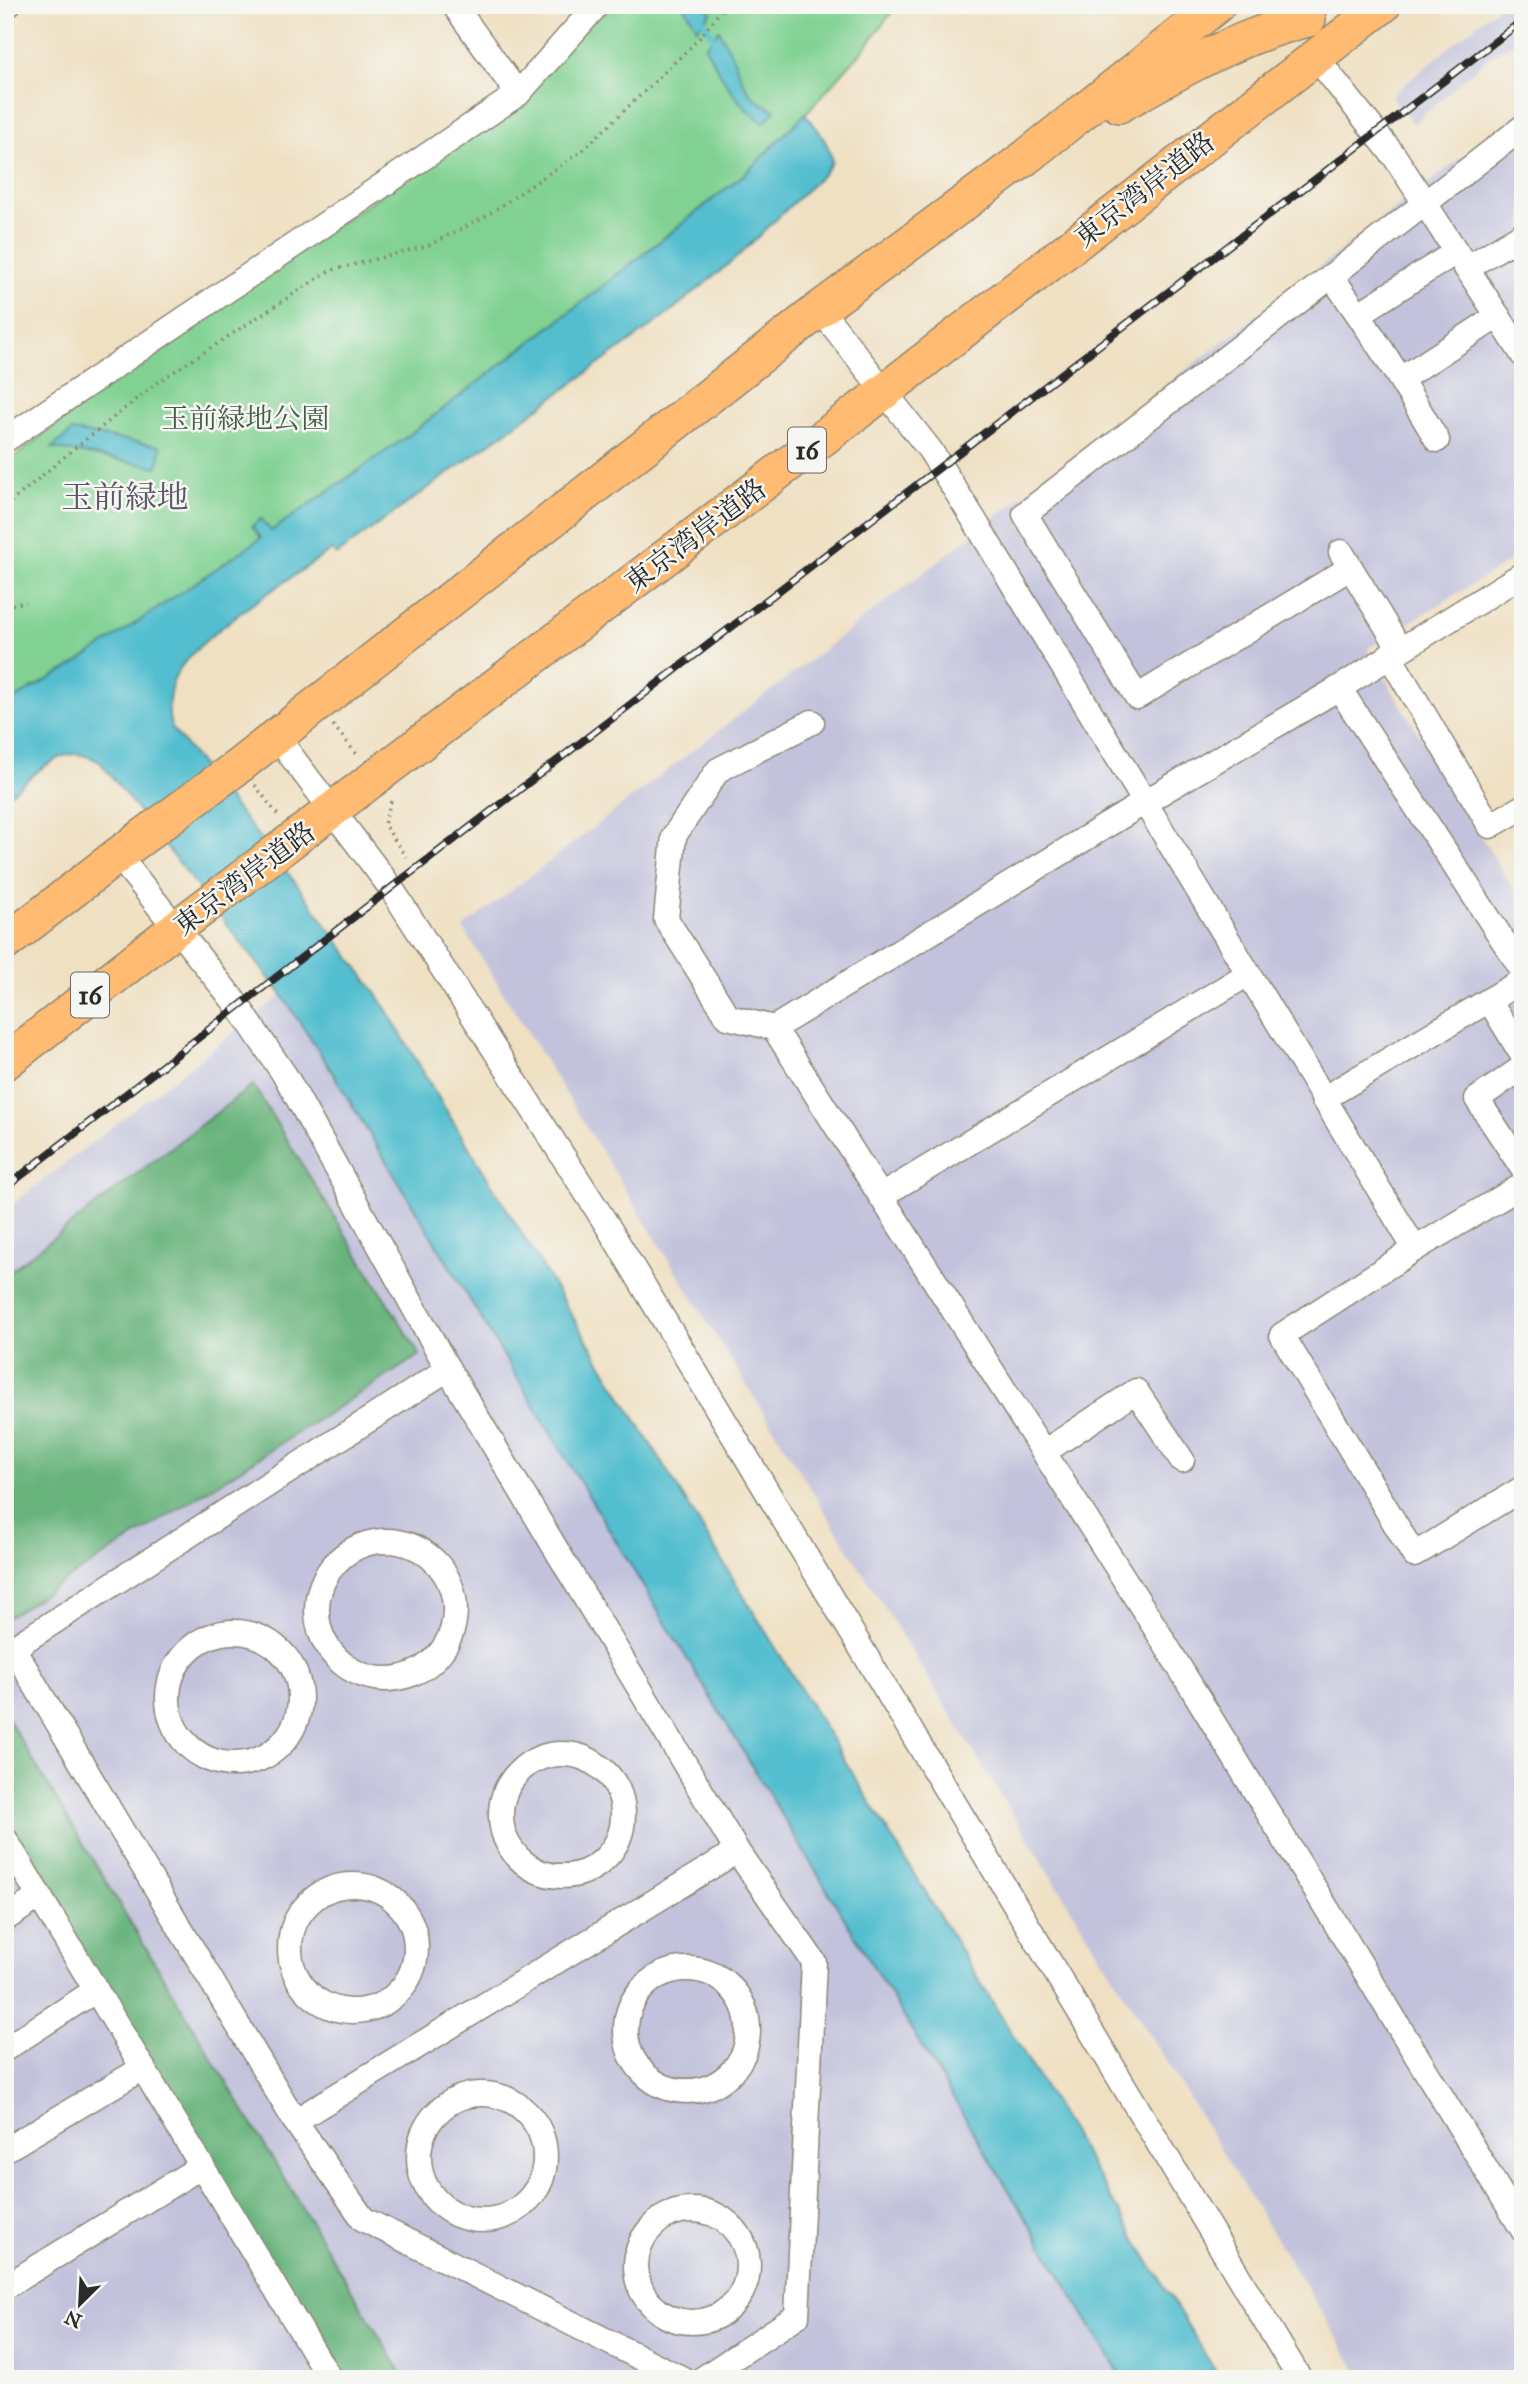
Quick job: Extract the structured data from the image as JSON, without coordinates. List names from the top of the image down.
{
  "streets": {
    "highway": ["東京湾岸道路", "16"]
  },
  "districts": ["玉前緑地"],
  "parks": ["玉前緑地公園"],
  "north": "bottom left"
}
